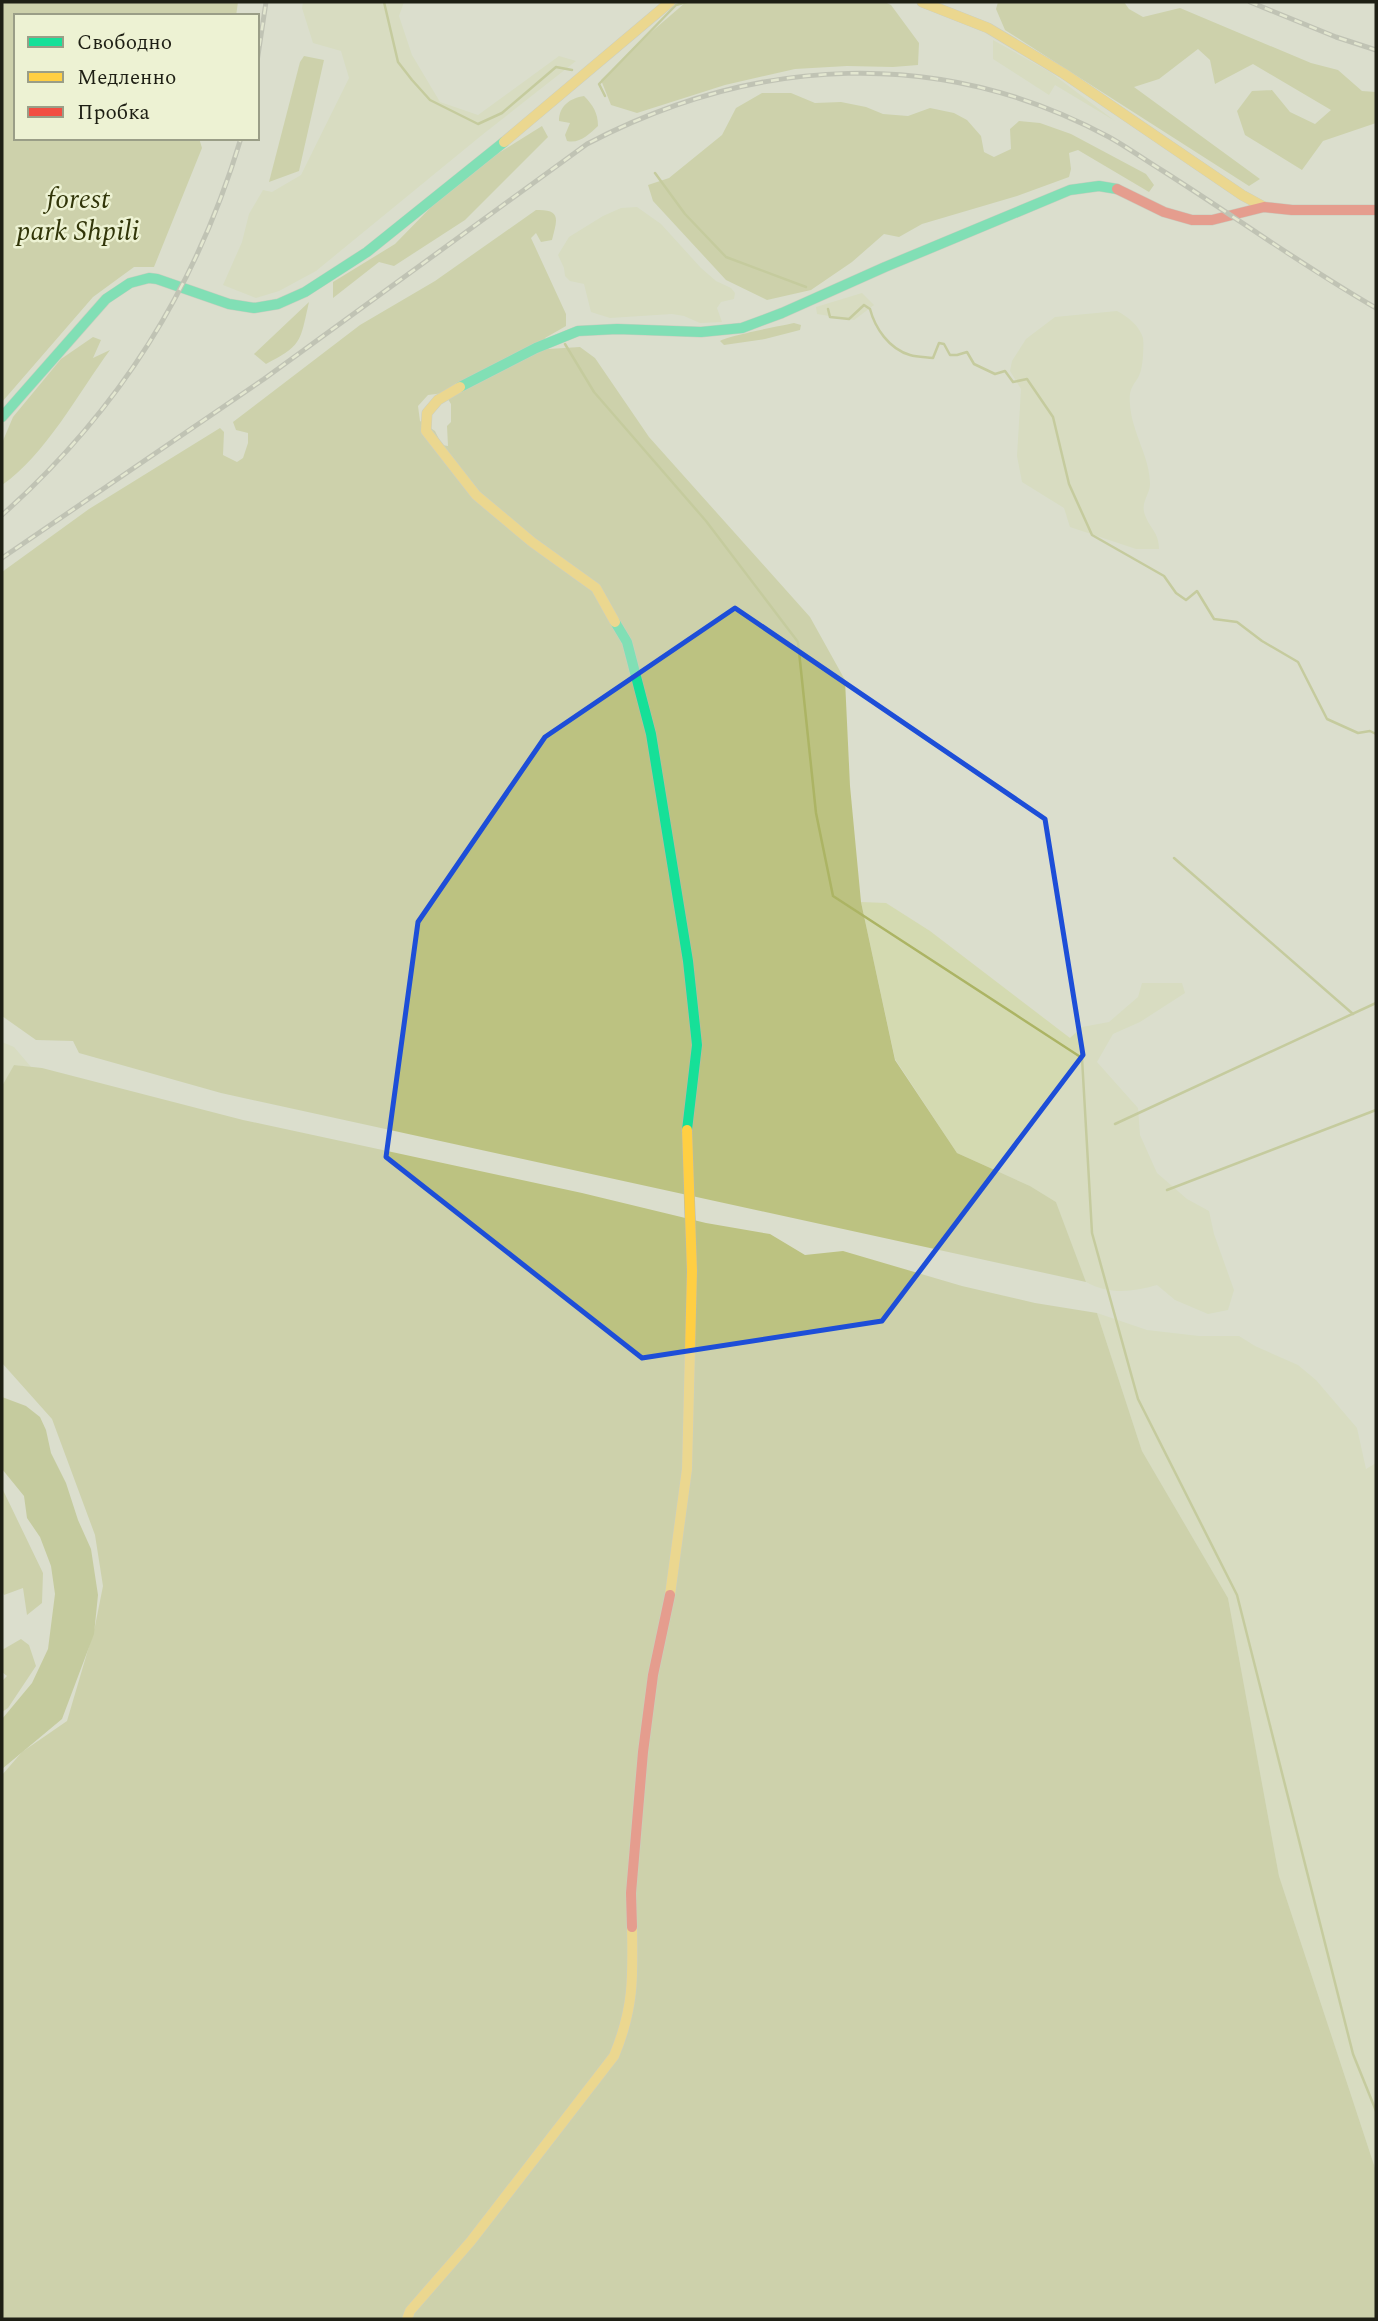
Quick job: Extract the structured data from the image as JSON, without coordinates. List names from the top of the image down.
{
  "parks": ["forest park Shpili"],
  "legend": ["Свободно", "Медленно", "Пробка"]
}
